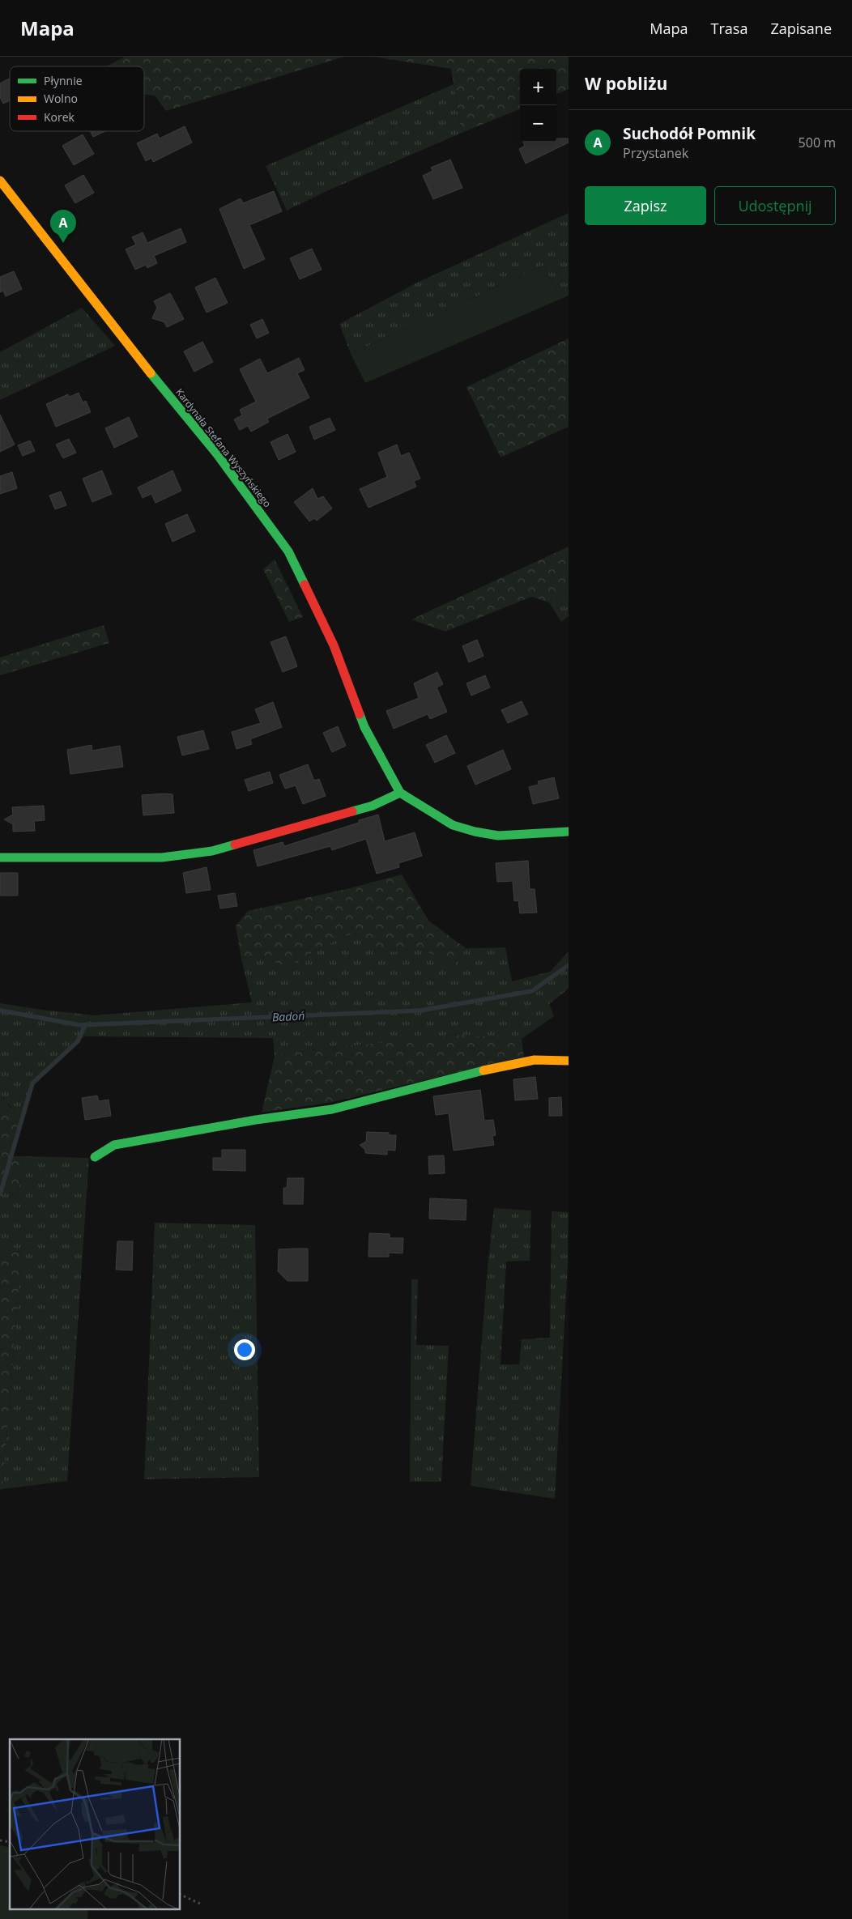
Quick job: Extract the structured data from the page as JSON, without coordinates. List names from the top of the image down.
{
  "streets": {
    "street": ["Kardynała Stefana Wyszyńskiego"]
  },
  "water": ["Badoń"],
  "legend": ["Płynnie", "Wolno", "Korek"],
  "page": {
    "header": "Mapa",
    "nav": ["Mapa", "Trasa", "Zapisane"],
    "heading": "W pobliżu",
    "map_buttons": ["+", "−"],
    "list": [
      {
        "mark": "A",
        "name": "Suchodół Pomnik",
        "note": "Przystanek",
        "value": "500 m"
      }
    ],
    "buttons": ["Zapisz", "Udostępnij"],
    "pins": "A"
  }
}
